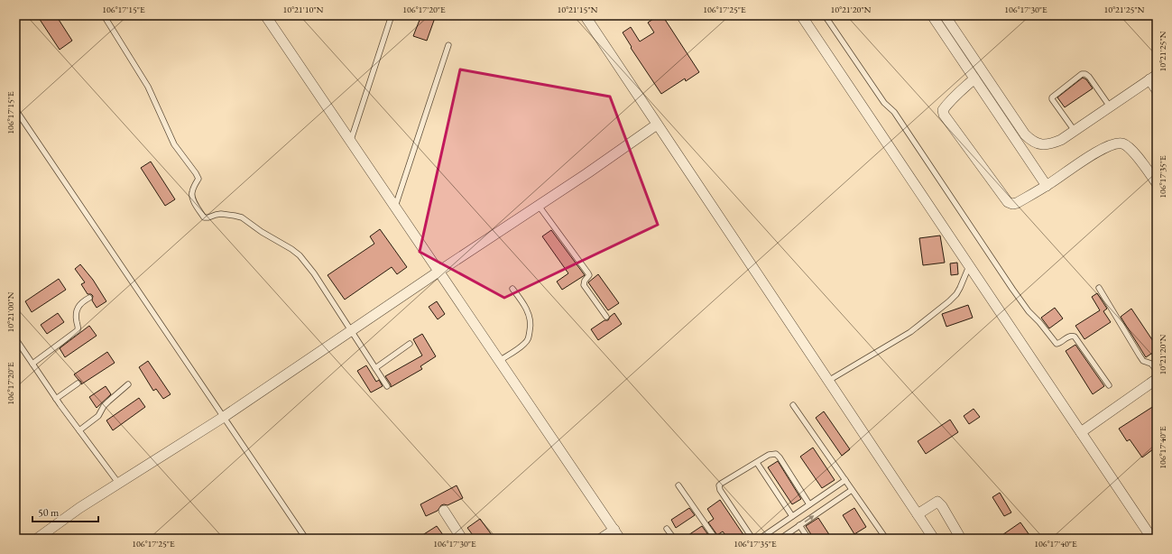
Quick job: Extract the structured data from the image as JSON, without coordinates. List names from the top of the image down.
{
  "scale_bar": "50 m",
  "coordinates": [
    "106°17'15\"E",
    "10°21'10\"N",
    "106°17'20\"E",
    "10°21'15\"N",
    "106°17'25\"E",
    "10°21'20\"N",
    "106°17'30\"E",
    "10°21'25\"N",
    "106°17'35\"E",
    "10°21'00\"N",
    "106°17'40\"E"
  ]
}
